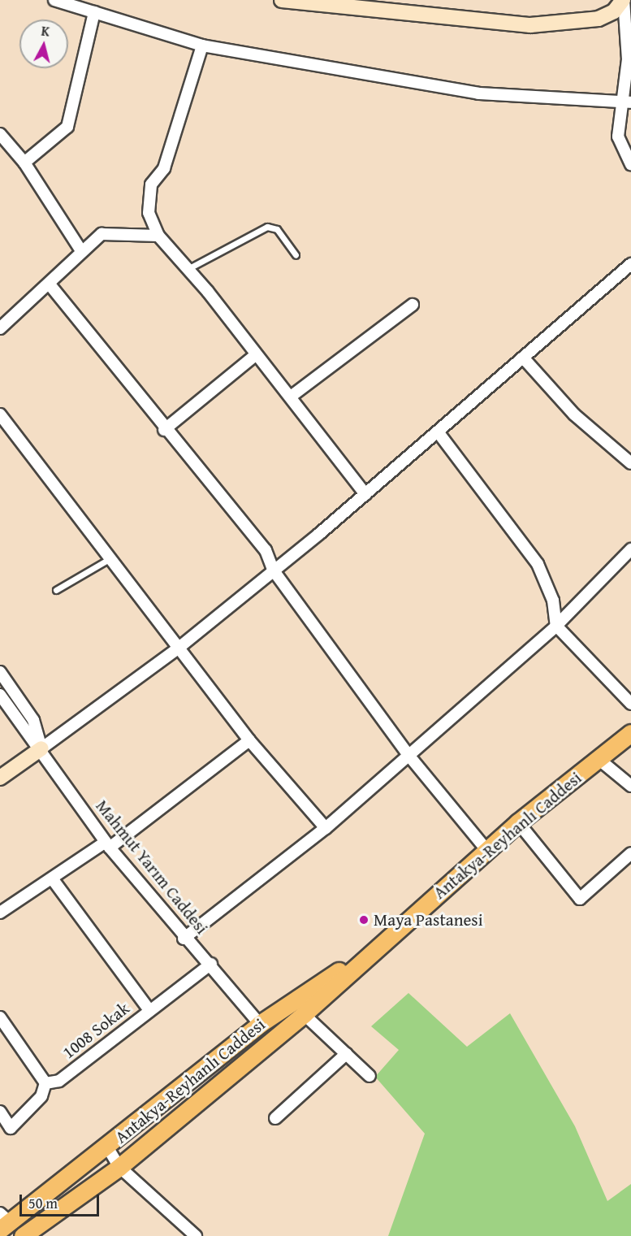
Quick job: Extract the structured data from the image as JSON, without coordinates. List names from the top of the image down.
{
  "streets": {
    "main road": ["Antakya-Reyhanlı Caddesi"],
    "street": ["Mahmut Yarım Caddesi", "1008 Sokak"]
  },
  "crossings": [
    ["Antakya-Reyhanlı Caddesi", "Mahmut Yarım Caddesi"],
    ["Mahmut Yarım Caddesi", "1008 Sokak"]
  ],
  "places": ["Maya Pastanesi"],
  "scale_bar": "50 m",
  "north": "top"
}
